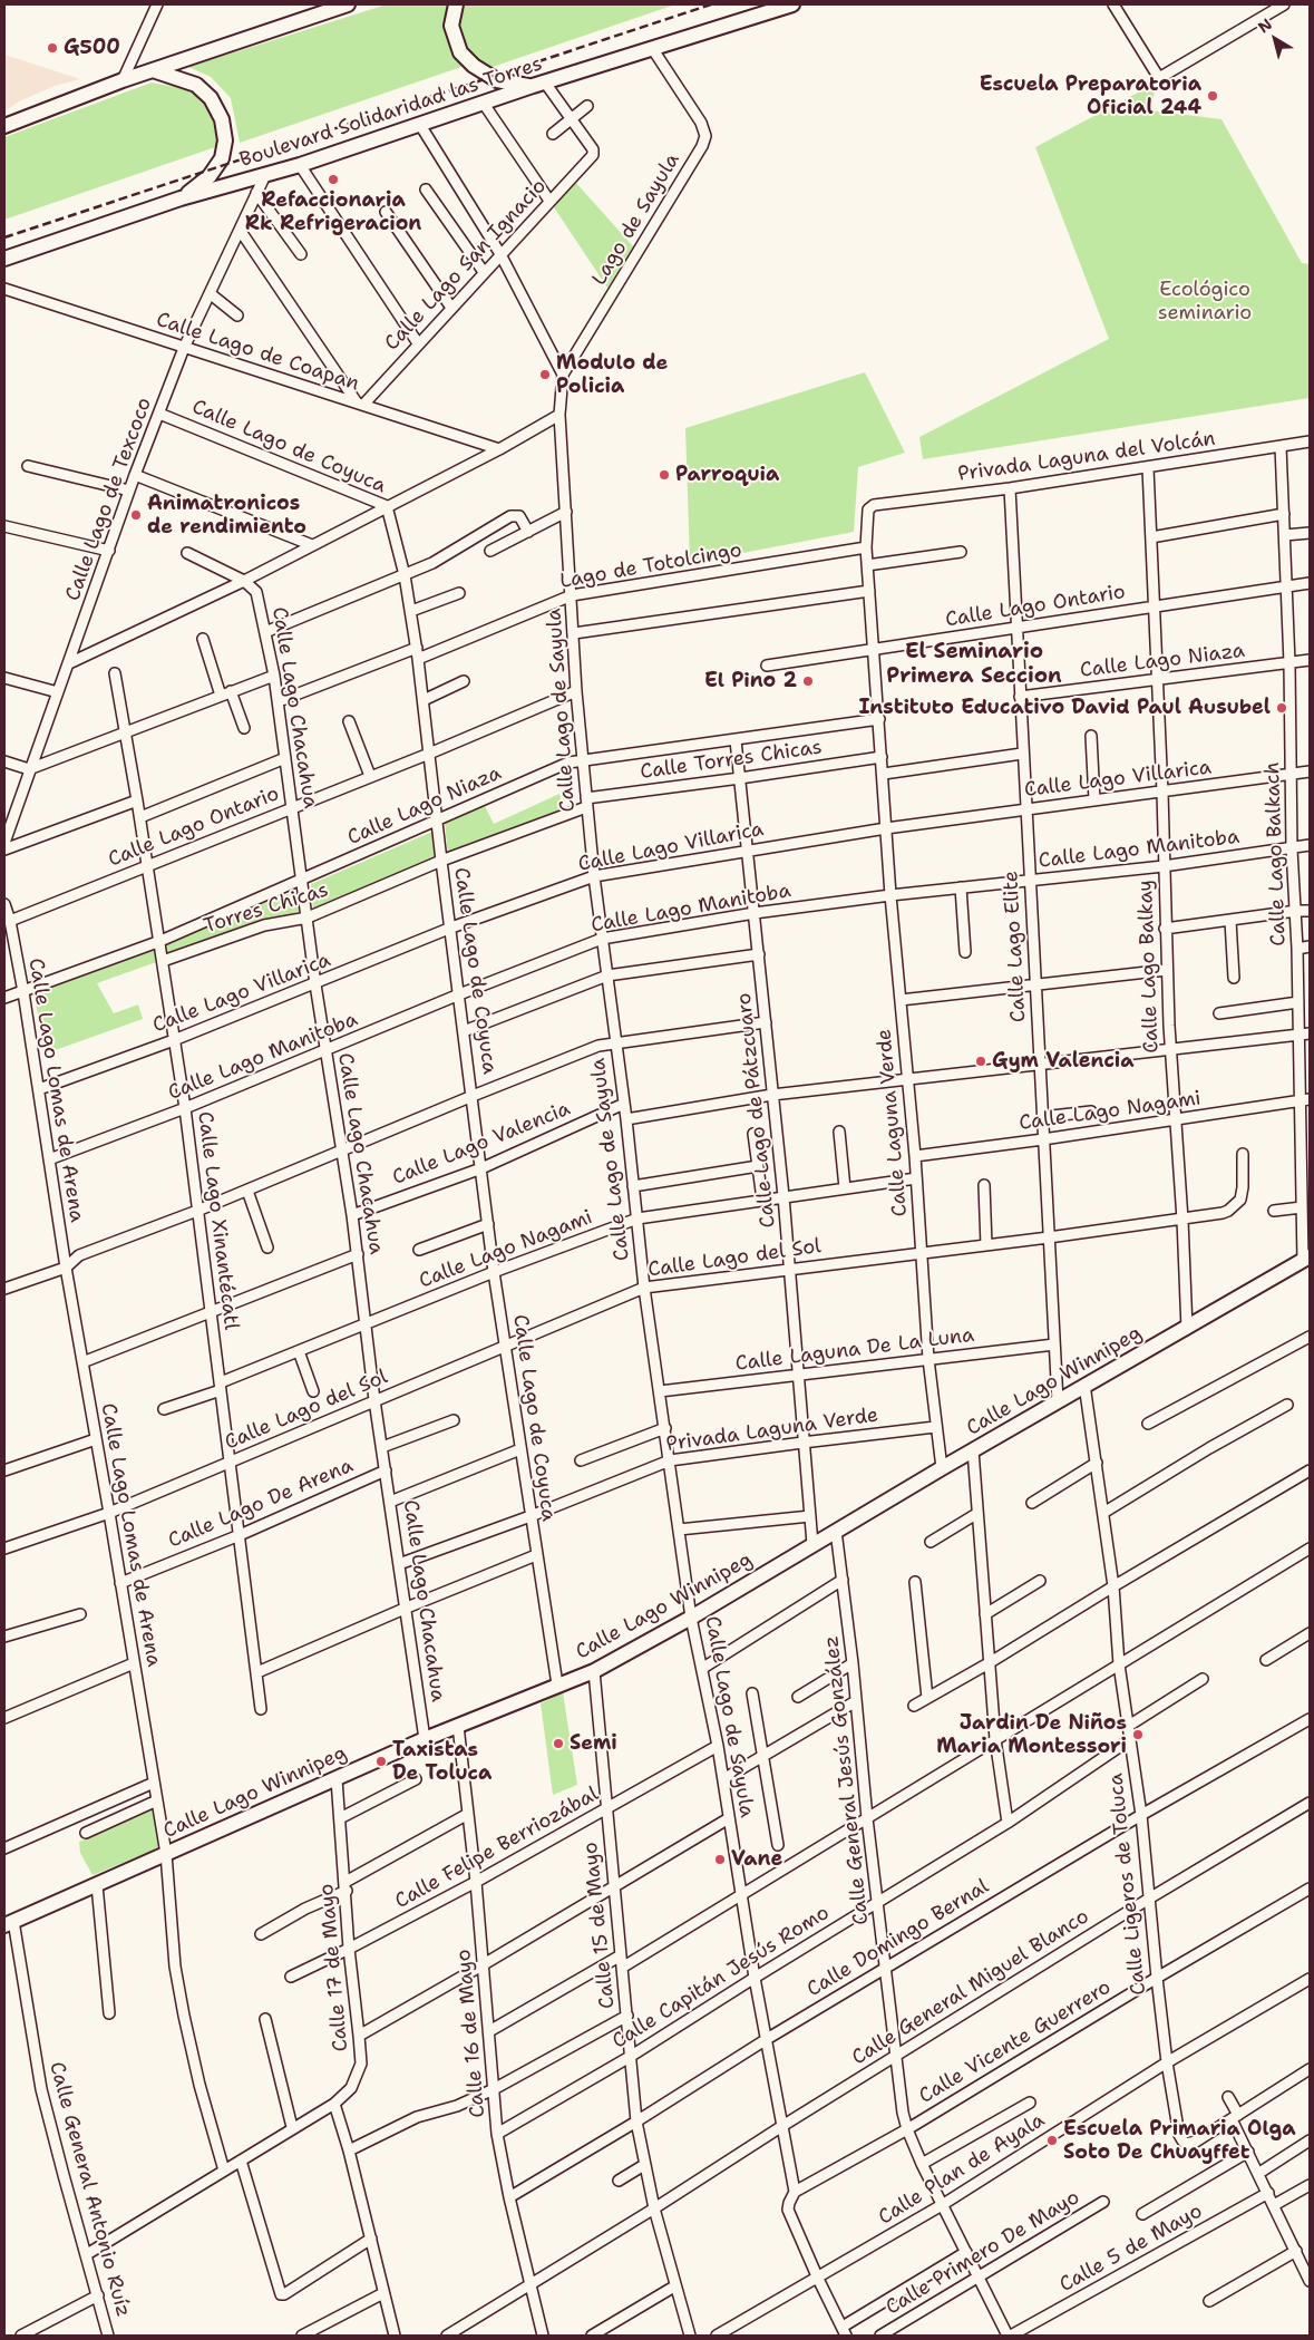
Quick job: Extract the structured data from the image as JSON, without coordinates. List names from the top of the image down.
{
  "streets": {
    "main road": ["Boulevard Solidaridad las Torres", "Calle Lago Winnipeg"],
    "street": [
      "Lago de Sayula",
      "Calle Lago San Ignacio",
      "Calle Lago de Coapan",
      "Calle Lago de Coyuca",
      "Privada Laguna del Volcán",
      "Calle Lago de Texcoco",
      "Lago de Totolcingo",
      "Calle Lago Ontario",
      "Calle Lago Niaza",
      "Calle Lago Chacahua",
      "Calle Lago de Sayula",
      "Calle Torres Chicas",
      "Calle Lago Villarica",
      "Calle Lago Manitoba",
      "Calle Lago Balkach",
      "Torres Chicas",
      "Calle Lago Elite",
      "Calle Lago Balkay",
      "Calle Lago Lomas de Arena",
      "Calle Lago de Pátzcuaro",
      "Calle Lago Nagami",
      "Calle Laguna Verde",
      "Calle Lago Valencia",
      "Calle Lago Xinantécatl",
      "Calle Lago del Sol",
      "Calle Laguna De La Luna",
      "Privada Laguna Verde",
      "Calle Lago De Arena",
      "Calle General Jesús González",
      "Calle Felipe Berriozábal",
      "Calle Ligeros de Toluca",
      "Calle 15 de Mayo",
      "Calle Domingo Bernal",
      "Calle 17 de Mayo",
      "Calle Capitán Jesús Romo",
      "Calle General Miguel Blanco",
      "Calle 16 de Mayo",
      "Calle Vicente Guerrero",
      "Calle Plan de Ayala",
      "Calle General Antonio Ruíz",
      "Calle 5 de Mayo",
      "Calle Primero De Mayo"
    ]
  },
  "crossings": [
    ["Boulevard Solidaridad las Torres", "Lago de Sayula"],
    ["Boulevard Solidaridad las Torres", "Calle Lago de Texcoco"],
    ["Lago de Sayula", "Calle Lago de Sayula"],
    ["Calle Lago San Ignacio", "Calle Lago de Coapan"],
    ["Calle Lago de Coapan", "Calle Lago de Texcoco"],
    ["Calle Lago de Coyuca", "Calle Lago de Texcoco"],
    ["Calle Lago de Coyuca", "Lago de Totolcingo"],
    ["Calle Lago de Coyuca", "Calle Lago Ontario"],
    ["Calle Lago de Coyuca", "Calle Lago Niaza"],
    ["Calle Lago de Coyuca", "Calle Torres Chicas"],
    ["Calle Lago de Coyuca", "Calle Lago Villarica"],
    ["Calle Lago de Coyuca", "Calle Lago Manitoba"],
    ["Calle Lago de Coyuca", "Torres Chicas"],
    ["Calle Lago de Coyuca", "Calle Lago Nagami"],
    ["Calle Lago de Coyuca", "Calle Lago Valencia"],
    ["Calle Lago de Coyuca", "Calle Lago del Sol"],
    ["Calle Lago de Coyuca", "Calle Lago Winnipeg"],
    ["Calle Lago de Coyuca", "Privada Laguna Verde"],
    ["Privada Laguna del Volcán", "Calle Lago Balkach"],
    ["Privada Laguna del Volcán", "Calle Lago Elite"],
    ["Privada Laguna del Volcán", "Calle Lago Balkay"],
    ["Privada Laguna del Volcán", "Calle Laguna Verde"],
    ["Lago de Totolcingo", "Calle Lago de Sayula"],
    ["Lago de Totolcingo", "Calle Laguna Verde"],
    ["Calle Lago Ontario", "Calle Lago Chacahua"],
    ["Calle Lago Ontario", "Calle Lago de Sayula"],
    ["Calle Lago Ontario", "Calle Lago Balkach"],
    ["Calle Lago Ontario", "Calle Lago Elite"],
    ["Calle Lago Ontario", "Calle Lago Balkay"],
    ["Calle Lago Ontario", "Calle Lago Lomas de Arena"],
    ["Calle Lago Ontario", "Calle Laguna Verde"],
    ["Calle Lago Ontario", "Calle Lago Xinantécatl"],
    ["Calle Lago Niaza", "Calle Lago Chacahua"],
    ["Calle Lago Niaza", "Calle Lago de Sayula"],
    ["Calle Lago Niaza", "Calle Lago Balkach"],
    ["Calle Lago Niaza", "Calle Lago Elite"],
    ["Calle Lago Niaza", "Calle Lago Balkay"],
    ["Calle Lago Niaza", "Calle Lago Lomas de Arena"],
    ["Calle Lago Niaza", "Calle Lago de Pátzcuaro"],
    ["Calle Lago Niaza", "Calle Laguna Verde"],
    ["Calle Lago Niaza", "Calle Lago Xinantécatl"],
    ["Calle Lago Chacahua", "Calle Lago Villarica"],
    ["Calle Lago Chacahua", "Calle Lago Manitoba"],
    ["Calle Lago Chacahua", "Torres Chicas"],
    ["Calle Lago Chacahua", "Calle Lago Nagami"],
    ["Calle Lago Chacahua", "Calle Lago Valencia"],
    ["Calle Lago Chacahua", "Calle Lago del Sol"],
    ["Calle Lago Chacahua", "Calle Lago Winnipeg"],
    ["Calle Lago Chacahua", "Privada Laguna Verde"],
    ["Calle Lago Chacahua", "Calle Lago De Arena"],
    ["Calle Lago de Sayula", "Calle Torres Chicas"],
    ["Calle Lago de Sayula", "Calle Lago Villarica"],
    ["Calle Lago de Sayula", "Calle Lago Manitoba"],
    ["Calle Lago de Sayula", "Calle Lago Nagami"],
    ["Calle Lago de Sayula", "Calle Lago Valencia"],
    ["Calle Lago de Sayula", "Calle Lago del Sol"],
    ["Calle Lago de Sayula", "Calle Laguna De La Luna"],
    ["Calle Lago de Sayula", "Calle Lago Winnipeg"],
    ["Calle Lago de Sayula", "Privada Laguna Verde"],
    ["Calle Lago de Sayula", "Calle Felipe Berriozábal"],
    ["Calle Lago de Sayula", "Calle Domingo Bernal"],
    ["Calle Lago de Sayula", "Calle Capitán Jesús Romo"],
    ["Calle Lago de Sayula", "Calle General Miguel Blanco"],
    ["Calle Lago de Sayula", "Calle Vicente Guerrero"],
    ["Calle Lago de Sayula", "Calle Plan de Ayala"],
    ["Calle Torres Chicas", "Torres Chicas"],
    ["Calle Torres Chicas", "Calle Lago de Pátzcuaro"],
    ["Calle Torres Chicas", "Calle Laguna Verde"],
    ["Calle Lago Villarica", "Calle Lago Balkach"],
    ["Calle Lago Villarica", "Calle Lago Elite"],
    ["Calle Lago Villarica", "Calle Lago Balkay"],
    ["Calle Lago Villarica", "Calle Lago Lomas de Arena"],
    ["Calle Lago Villarica", "Calle Lago de Pátzcuaro"],
    ["Calle Lago Villarica", "Calle Laguna Verde"],
    ["Calle Lago Villarica", "Calle Lago Xinantécatl"],
    ["Calle Lago Manitoba", "Calle Lago Balkach"],
    ["Calle Lago Manitoba", "Calle Lago Elite"],
    ["Calle Lago Manitoba", "Calle Lago Balkay"],
    ["Calle Lago Manitoba", "Calle Lago Lomas de Arena"],
    ["Calle Lago Manitoba", "Calle Lago de Pátzcuaro"],
    ["Calle Lago Manitoba", "Calle Laguna Verde"],
    ["Calle Lago Manitoba", "Calle Lago Xinantécatl"],
    ["Calle Lago Balkach", "Calle Lago Nagami"],
    ["Calle Lago Balkach", "Calle Lago Winnipeg"],
    ["Torres Chicas", "Calle Lago Xinantécatl"],
    ["Calle Lago Elite", "Calle Lago Nagami"],
    ["Calle Lago Elite", "Calle Lago del Sol"],
    ["Calle Lago Elite", "Calle Laguna De La Luna"],
    ["Calle Lago Elite", "Calle Lago Winnipeg"],
    ["Calle Lago Balkay", "Calle Lago Nagami"],
    ["Calle Lago Balkay", "Calle Lago del Sol"],
    ["Calle Lago Balkay", "Calle Lago Winnipeg"],
    ["Calle Lago Lomas de Arena", "Calle Lago del Sol"],
    ["Calle Lago Lomas de Arena", "Calle Lago Winnipeg"],
    ["Calle Lago Lomas de Arena", "Calle Lago De Arena"],
    ["Calle Lago Lomas de Arena", "Calle 17 de Mayo"],
    ["Calle Lago de Pátzcuaro", "Calle Lago Nagami"],
    ["Calle Lago de Pátzcuaro", "Calle Lago del Sol"],
    ["Calle Lago de Pátzcuaro", "Calle Laguna De La Luna"],
    ["Calle Lago de Pátzcuaro", "Calle Lago Winnipeg"],
    ["Calle Lago de Pátzcuaro", "Privada Laguna Verde"],
    ["Calle Lago Nagami", "Calle Laguna Verde"],
    ["Calle Lago Nagami", "Calle Lago Xinantécatl"],
    ["Calle Laguna Verde", "Calle Lago del Sol"],
    ["Calle Laguna Verde", "Calle Laguna De La Luna"],
    ["Calle Laguna Verde", "Calle Lago Winnipeg"],
    ["Calle Laguna Verde", "Privada Laguna Verde"],
    ["Calle Lago Xinantécatl", "Calle Lago del Sol"],
    ["Calle Lago Xinantécatl", "Calle Lago De Arena"],
    ["Calle Lago Winnipeg", "Calle General Jesús González"],
    ["Calle Lago Winnipeg", "Calle Ligeros de Toluca"],
    ["Calle Lago Winnipeg", "Calle 15 de Mayo"],
    ["Calle Lago Winnipeg", "Calle 17 de Mayo"],
    ["Calle Lago Winnipeg", "Calle 16 de Mayo"],
    ["Calle Lago Winnipeg", "Calle General Antonio Ruíz"],
    ["Calle General Jesús González", "Calle Domingo Bernal"],
    ["Calle General Jesús González", "Calle Capitán Jesús Romo"],
    ["Calle General Jesús González", "Calle General Miguel Blanco"],
    ["Calle General Jesús González", "Calle Vicente Guerrero"],
    ["Calle General Jesús González", "Calle Plan de Ayala"],
    ["Calle General Jesús González", "Calle 5 de Mayo"],
    ["Calle General Jesús González", "Calle Primero De Mayo"],
    ["Calle Felipe Berriozábal", "Calle 15 de Mayo"],
    ["Calle Felipe Berriozábal", "Calle 17 de Mayo"],
    ["Calle Felipe Berriozábal", "Calle 16 de Mayo"],
    ["Calle Ligeros de Toluca", "Calle Domingo Bernal"],
    ["Calle Ligeros de Toluca", "Calle Capitán Jesús Romo"],
    ["Calle Ligeros de Toluca", "Calle General Miguel Blanco"],
    ["Calle Ligeros de Toluca", "Calle Vicente Guerrero"],
    ["Calle Ligeros de Toluca", "Calle Plan de Ayala"],
    ["Calle 15 de Mayo", "Calle Domingo Bernal"],
    ["Calle 15 de Mayo", "Calle Capitán Jesús Romo"],
    ["Calle 15 de Mayo", "Calle General Miguel Blanco"],
    ["Calle Domingo Bernal", "Calle 16 de Mayo"],
    ["Calle 17 de Mayo", "Calle General Antonio Ruíz"],
    ["Calle Capitán Jesús Romo", "Calle 16 de Mayo"],
    ["Calle General Miguel Blanco", "Calle 16 de Mayo"]
  ],
  "districts": ["El Seminario Primera Seccion"],
  "parks": ["Ecológico seminario"],
  "places": [
    "G500",
    "Escuela Preparatoria Oficial 244",
    "Refaccionaria Rk Refrigeracion",
    "Modulo de Policia",
    "Parroquia",
    "Animatronicos de rendimiento",
    "El Pino 2",
    "Instituto Educativo David Paul Ausubel",
    "Gym Valencia",
    "Jardin De Niños Maria Montessori",
    "Semi",
    "Taxistas De Toluca",
    "Vane",
    "Escuela Primaria Olga Soto De Chuayffet"
  ],
  "north": "top left"
}
